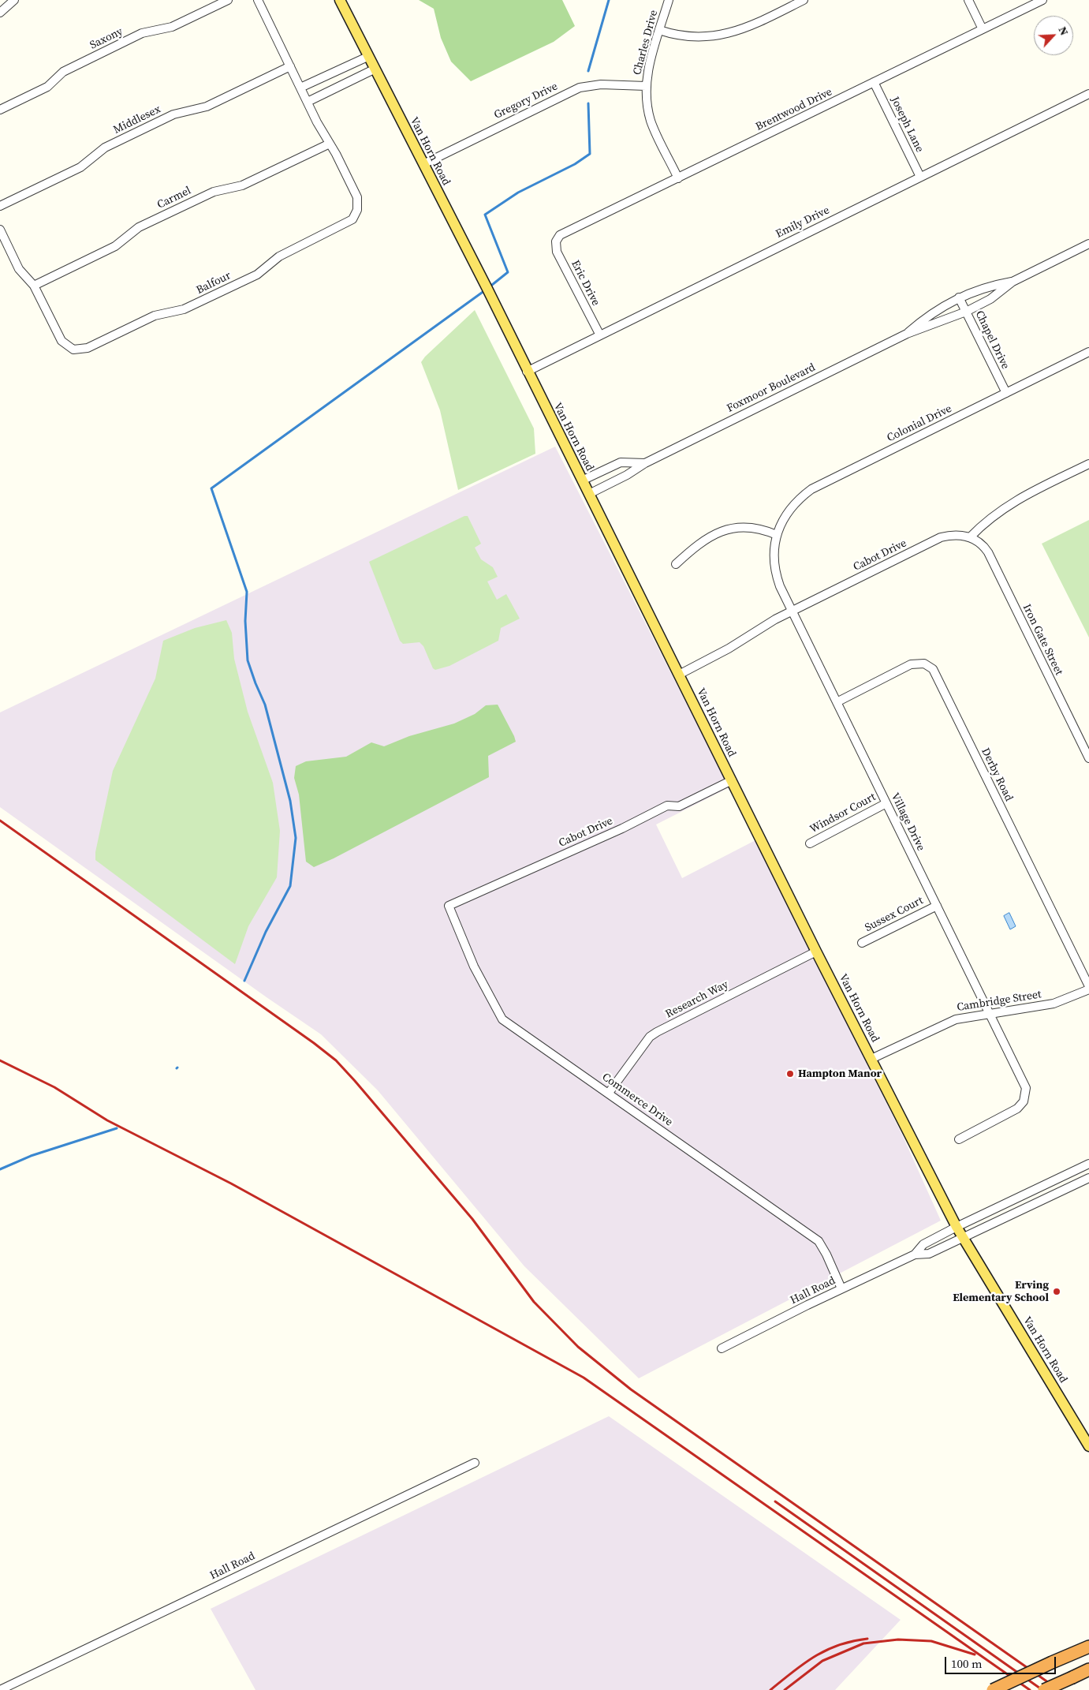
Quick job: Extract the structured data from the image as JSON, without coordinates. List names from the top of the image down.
{
  "streets": {
    "main road": ["Van Horn Road"],
    "street": [
      "Saxony",
      "Charles Drive",
      "Gregory Drive",
      "Brentwood Drive",
      "Middlesex",
      "Joseph Lane",
      "Carmel",
      "Emily Drive",
      "Balfour",
      "Eric Drive",
      "Chapel Drive",
      "Foxmoor Boulevard",
      "Colonial Drive",
      "Cabot Drive",
      "Iron Gate Street",
      "Derby Road",
      "Windsor Court",
      "Village Drive",
      "Sussex Court",
      "Research Way",
      "Cambridge Street",
      "Commerce Drive",
      "Hall Road"
    ]
  },
  "crossings": [
    ["Charles Drive", "Gregory Drive"],
    ["Charles Drive", "Brentwood Drive"],
    ["Gregory Drive", "Van Horn Road"],
    ["Brentwood Drive", "Joseph Lane"],
    ["Brentwood Drive", "Eric Drive"],
    ["Middlesex", "Balfour"],
    ["Joseph Lane", "Emily Drive"],
    ["Van Horn Road", "Emily Drive"],
    ["Van Horn Road", "Foxmoor Boulevard"],
    ["Van Horn Road", "Cabot Drive"],
    ["Van Horn Road", "Research Way"],
    ["Van Horn Road", "Cambridge Street"],
    ["Van Horn Road", "Hall Road"],
    ["Carmel", "Balfour"],
    ["Emily Drive", "Eric Drive"],
    ["Chapel Drive", "Foxmoor Boulevard"],
    ["Chapel Drive", "Colonial Drive"],
    ["Colonial Drive", "Village Drive"],
    ["Cabot Drive", "Iron Gate Street"],
    ["Cabot Drive", "Village Drive"],
    ["Cabot Drive", "Commerce Drive"],
    ["Derby Road", "Village Drive"],
    ["Windsor Court", "Village Drive"],
    ["Village Drive", "Sussex Court"],
    ["Village Drive", "Cambridge Street"],
    ["Research Way", "Commerce Drive"],
    ["Commerce Drive", "Hall Road"]
  ],
  "places": ["Hampton Manor", "Erving Elementary School"],
  "scale_bar": "100 m",
  "north": "top right"
}
